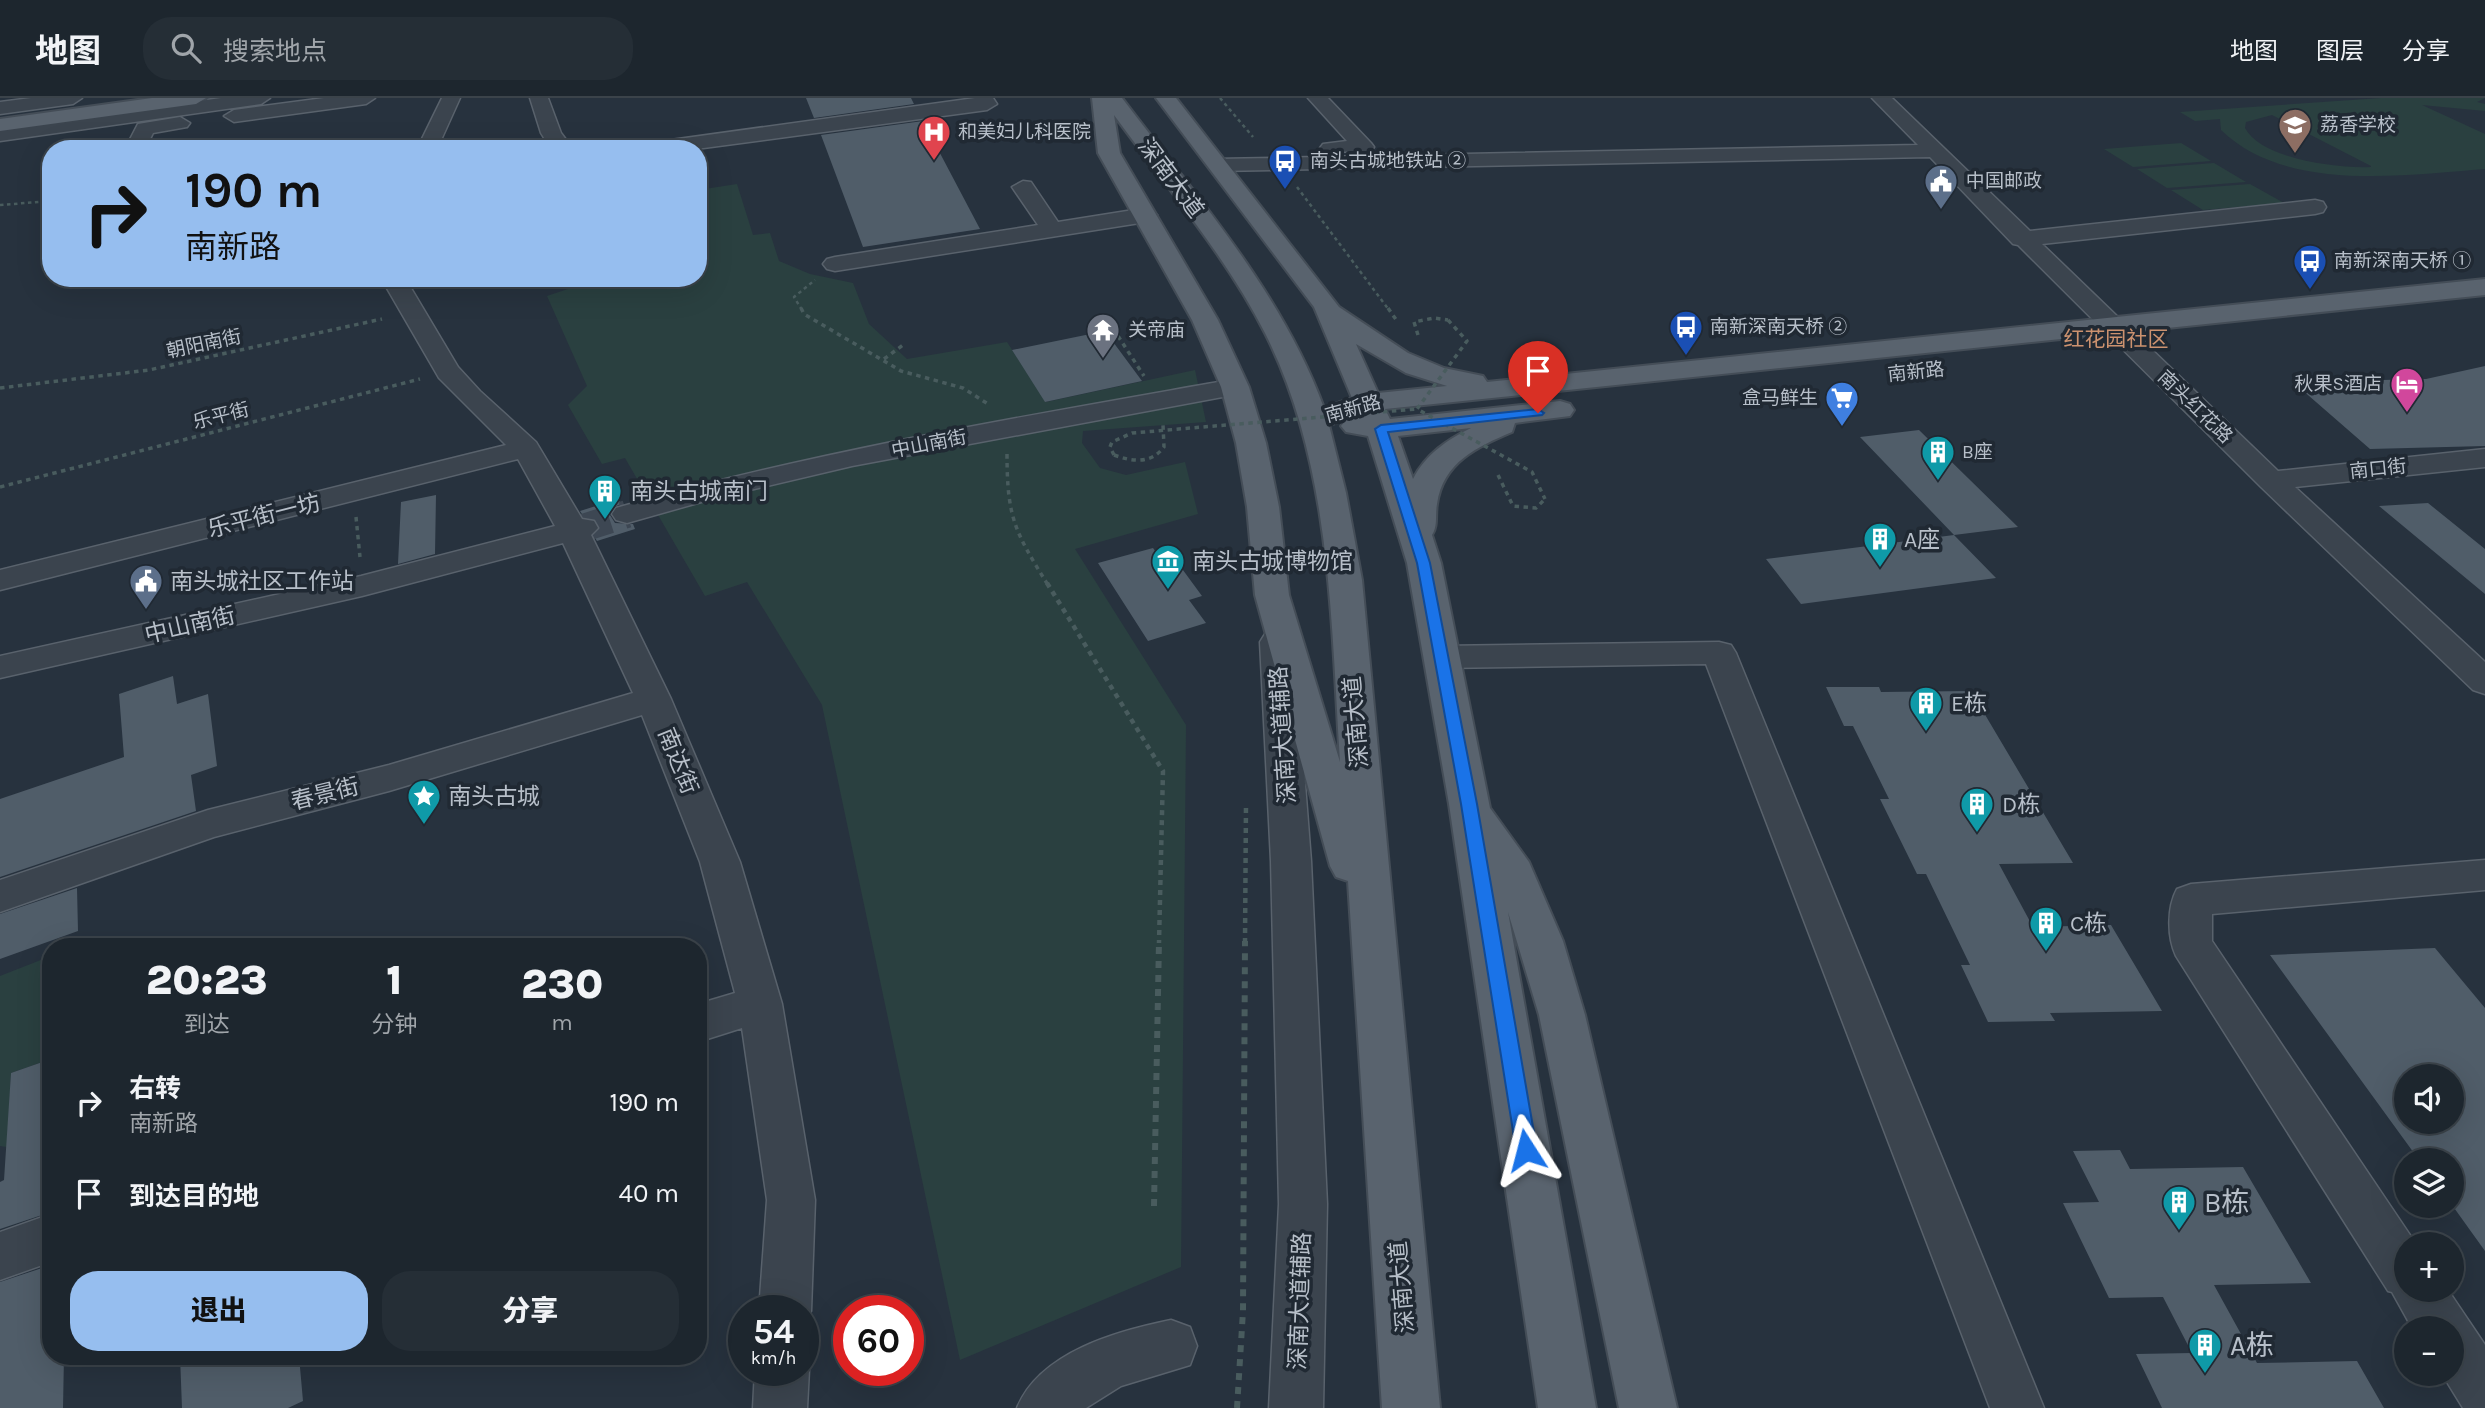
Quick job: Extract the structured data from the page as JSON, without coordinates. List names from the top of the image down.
{
  "streets": {
    "main road": ["深南大道", "南新路", "深南大道辅路"],
    "street": [
      "南头红花路",
      "中山南街",
      "南口街",
      "乐平街一坊",
      "南达街",
      "春景街"
    ],
    "path": ["朝阳南街", "乐平街"]
  },
  "crossings": [
    ["深南大道", "南新路"],
    ["朝阳南街", "南达街"],
    ["南新路", "南头红花路"],
    ["南头红花路", "南口街"],
    ["乐平街", "南达街"],
    ["中山南街", "深南大道辅路"],
    ["中山南街", "南达街"],
    ["乐平街一坊", "南达街"],
    ["南达街", "春景街"]
  ],
  "districts": ["红花园社区"],
  "places": {
    "school or university": ["荔香学校"],
    "hospital": ["和美妇儿科医院"],
    "bus stop": ["南头古城地铁站 ②", "南新深南天桥 ①", "南新深南天桥 ②"],
    "public building": ["中国邮政", "南头城社区工作站"],
    "temple": ["关帝庙"],
    "hotel": ["秋果S酒店"],
    "supermarket": ["盒马鲜生"],
    "building": [
      "B座",
      "南头古城南门",
      "A座",
      "E栋",
      "D栋",
      "C栋",
      "B栋",
      "A栋"
    ],
    "museum": ["南头古城博物馆"],
    "place": ["南头古城"]
  },
  "page": {
    "header": "地图",
    "search": "搜索地点",
    "nav": ["地图", "图层", "分享"],
    "turn": ["190 m", "南新路"],
    "eta": [
      "20:23",
      "到达",
      "1",
      "分钟",
      "230",
      "m"
    ],
    "list": [
      {
        "name": "右转",
        "note": "南新路",
        "value": "190 m"
      },
      {
        "name": "到达目的地",
        "value": "40 m"
      }
    ],
    "map_buttons": ["+", "−"],
    "buttons": ["退出", "分享"],
    "speed": "54 km/h",
    "limit": "60"
  }
}
